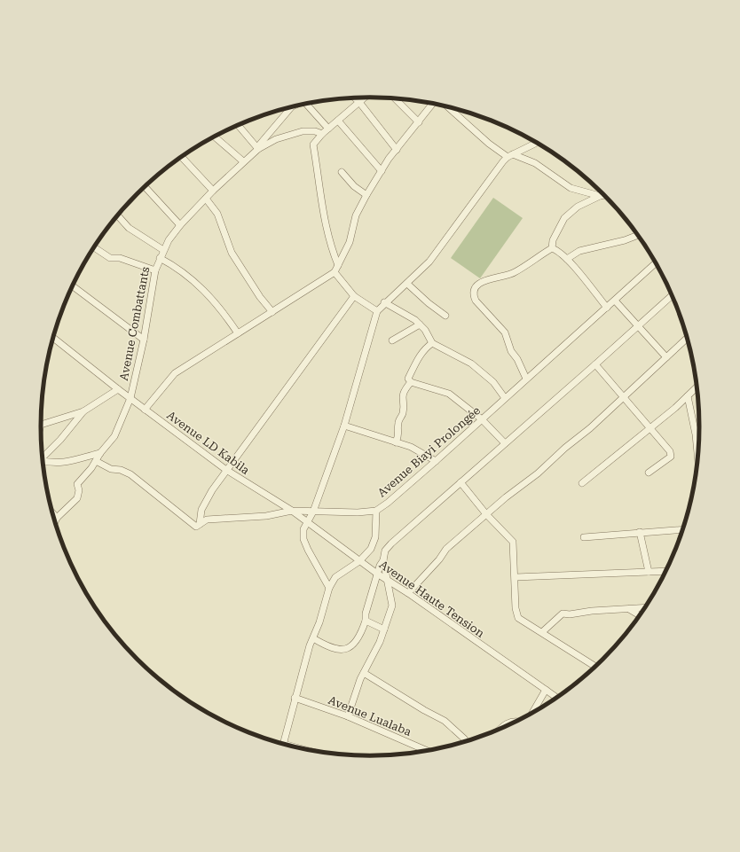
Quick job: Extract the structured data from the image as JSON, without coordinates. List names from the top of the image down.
{
  "streets": {
    "street": [
      "Avenue Combattants",
      "Avenue LD Kabila",
      "Avenue Biayi Prolongée",
      "Avenue Haute Tension",
      "Avenue Lualaba"
    ]
  },
  "crossings": [
    ["Avenue Combattants", "Avenue LD Kabila"],
    ["Avenue LD Kabila", "Avenue Haute Tension"],
    ["Avenue Biayi Prolongée", "Avenue Haute Tension"],
    ["Avenue Biayi Prolongée", "Avenue Lualaba"]
  ]
}
